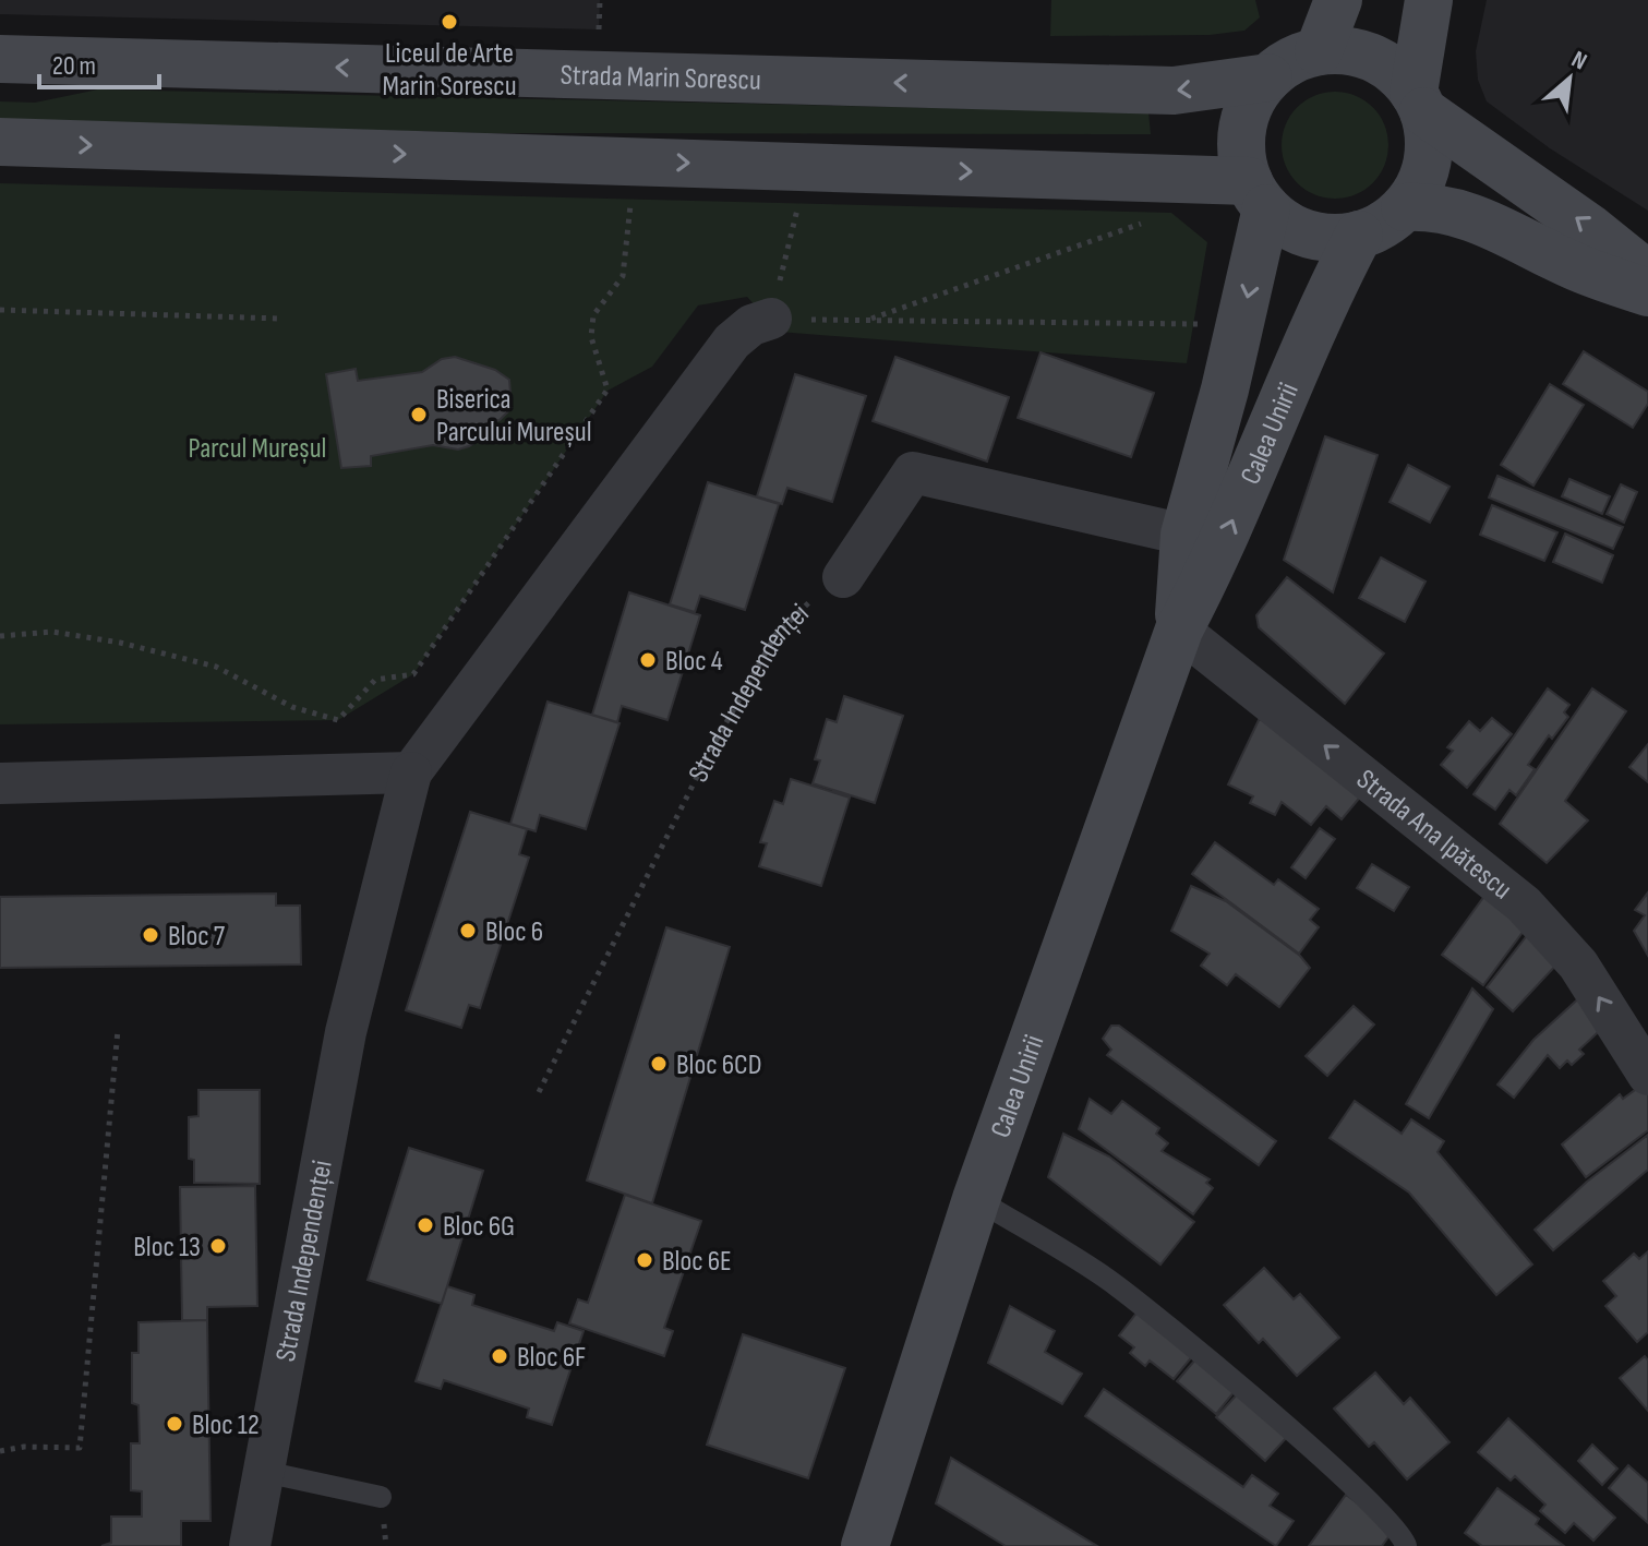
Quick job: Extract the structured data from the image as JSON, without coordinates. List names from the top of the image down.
{
  "streets": {
    "main road": ["Strada Marin Sorescu", "Calea Unirii"],
    "street": ["Strada Independenței", "Strada Ana Ipătescu"]
  },
  "crossings": [
    ["Strada Marin Sorescu", "Calea Unirii"],
    ["Calea Unirii", "Strada Ana Ipătescu"]
  ],
  "one_way": ["Strada Ana Ipătescu"],
  "parks": ["Parcul Mureșul"],
  "places": [
    "Liceul de Arte Marin Sorescu",
    "Biserica Parcului Mureșul",
    "Bloc 4",
    "Bloc 6",
    "Bloc 7",
    "Bloc 6CD",
    "Bloc 6G",
    "Bloc 13",
    "Bloc 6E",
    "Bloc 6F",
    "Bloc 12"
  ],
  "scale_bar": "20 m",
  "north": "top right"
}
